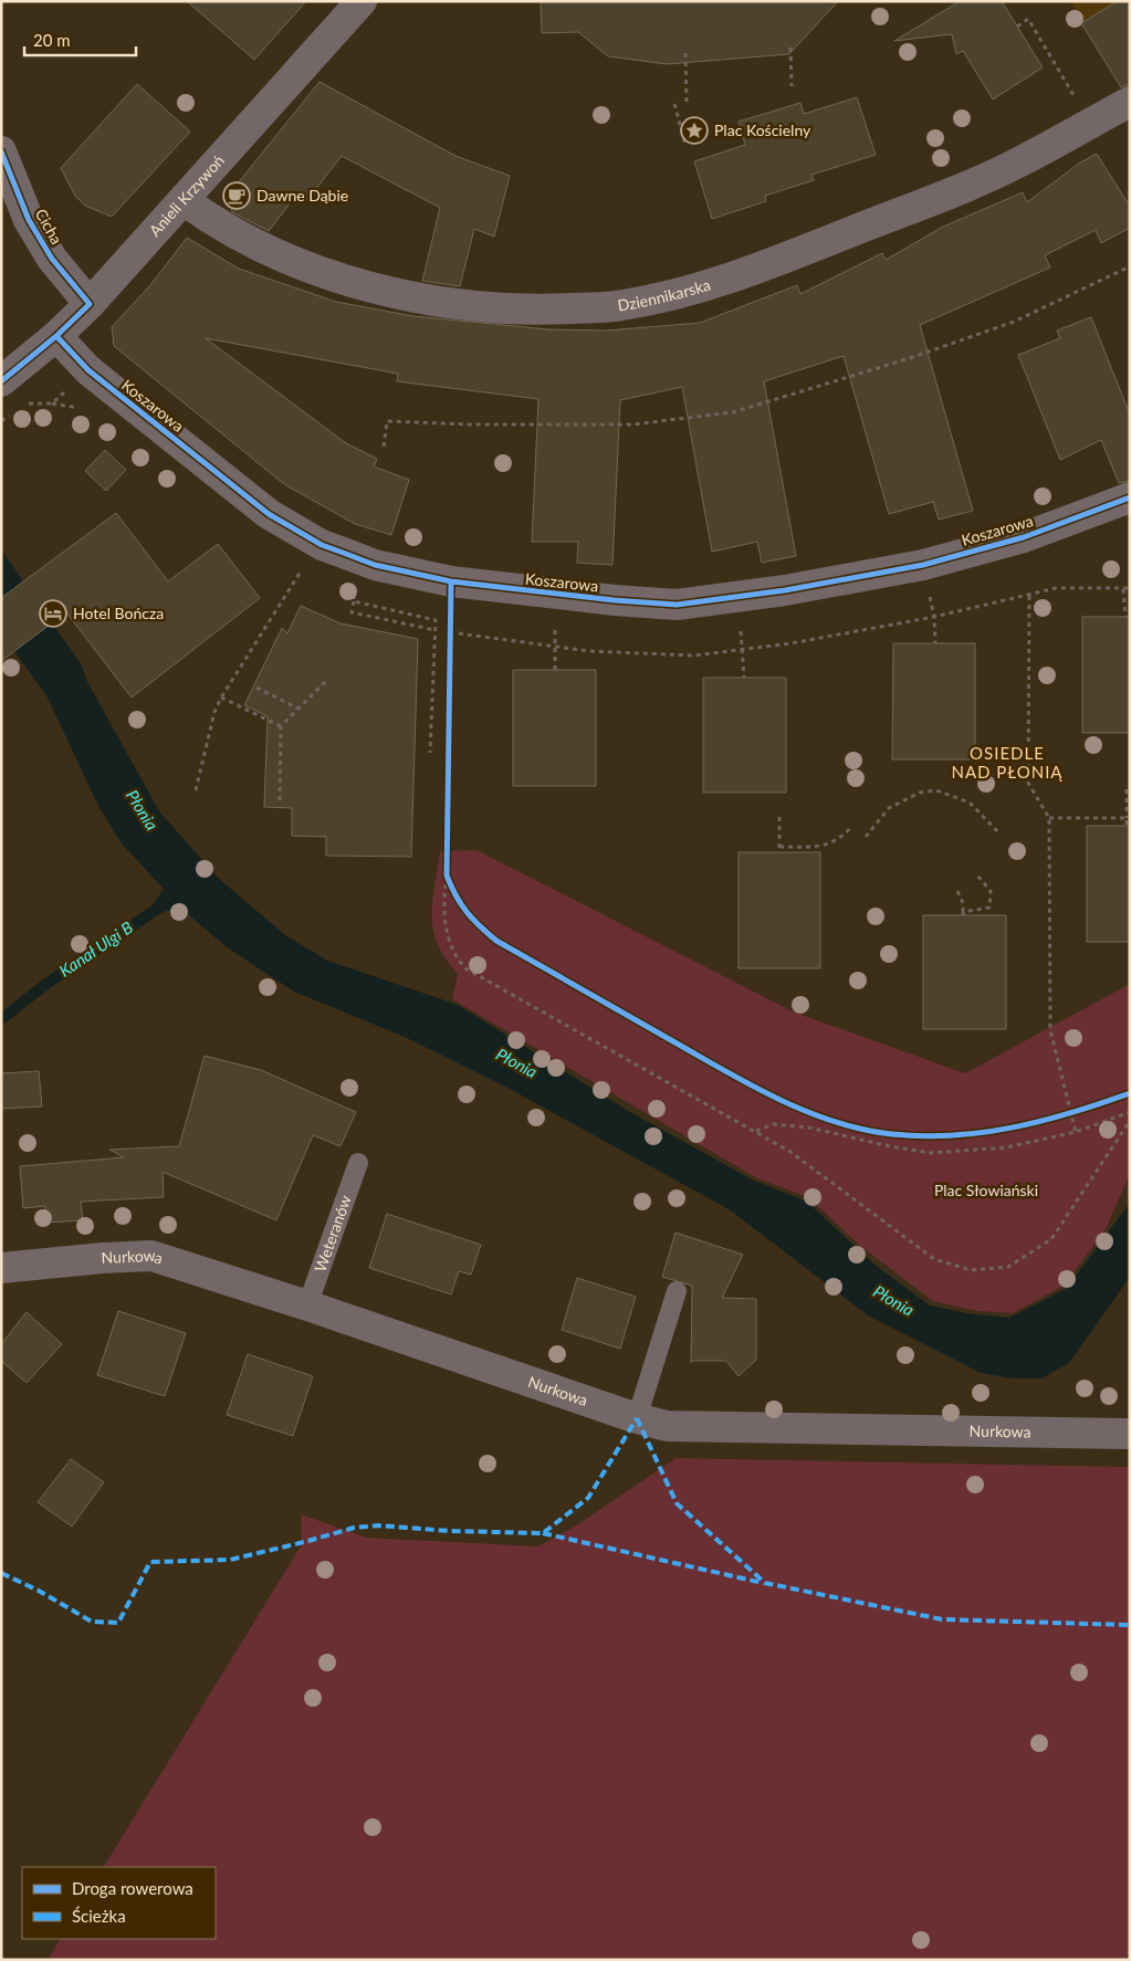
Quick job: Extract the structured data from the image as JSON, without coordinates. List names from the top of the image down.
{
  "streets": {
    "street": [
      "Anieli Krzywoń",
      "Cicha",
      "Dziennikarska",
      "Koszarowa",
      "Nurkowa"
    ],
    "lane": ["Weteranów"]
  },
  "crossings": [
    ["Anieli Krzywoń", "Cicha"],
    ["Anieli Krzywoń", "Dziennikarska"],
    ["Anieli Krzywoń", "Koszarowa"],
    ["Weteranów", "Nurkowa"]
  ],
  "districts": ["OSIEDLE NAD PŁONIĄ"],
  "water": ["Płonia", "Kanał Ulgi B"],
  "parks": ["Plac Słowiański"],
  "places": {
    "place": ["Plac Kościelny"],
    "cafe": ["Dawne Dąbie"],
    "hotel": ["Hotel Bończa"]
  },
  "legend": ["Droga rowerowa", "Ścieżka"],
  "scale_bar": "20 m"
}
